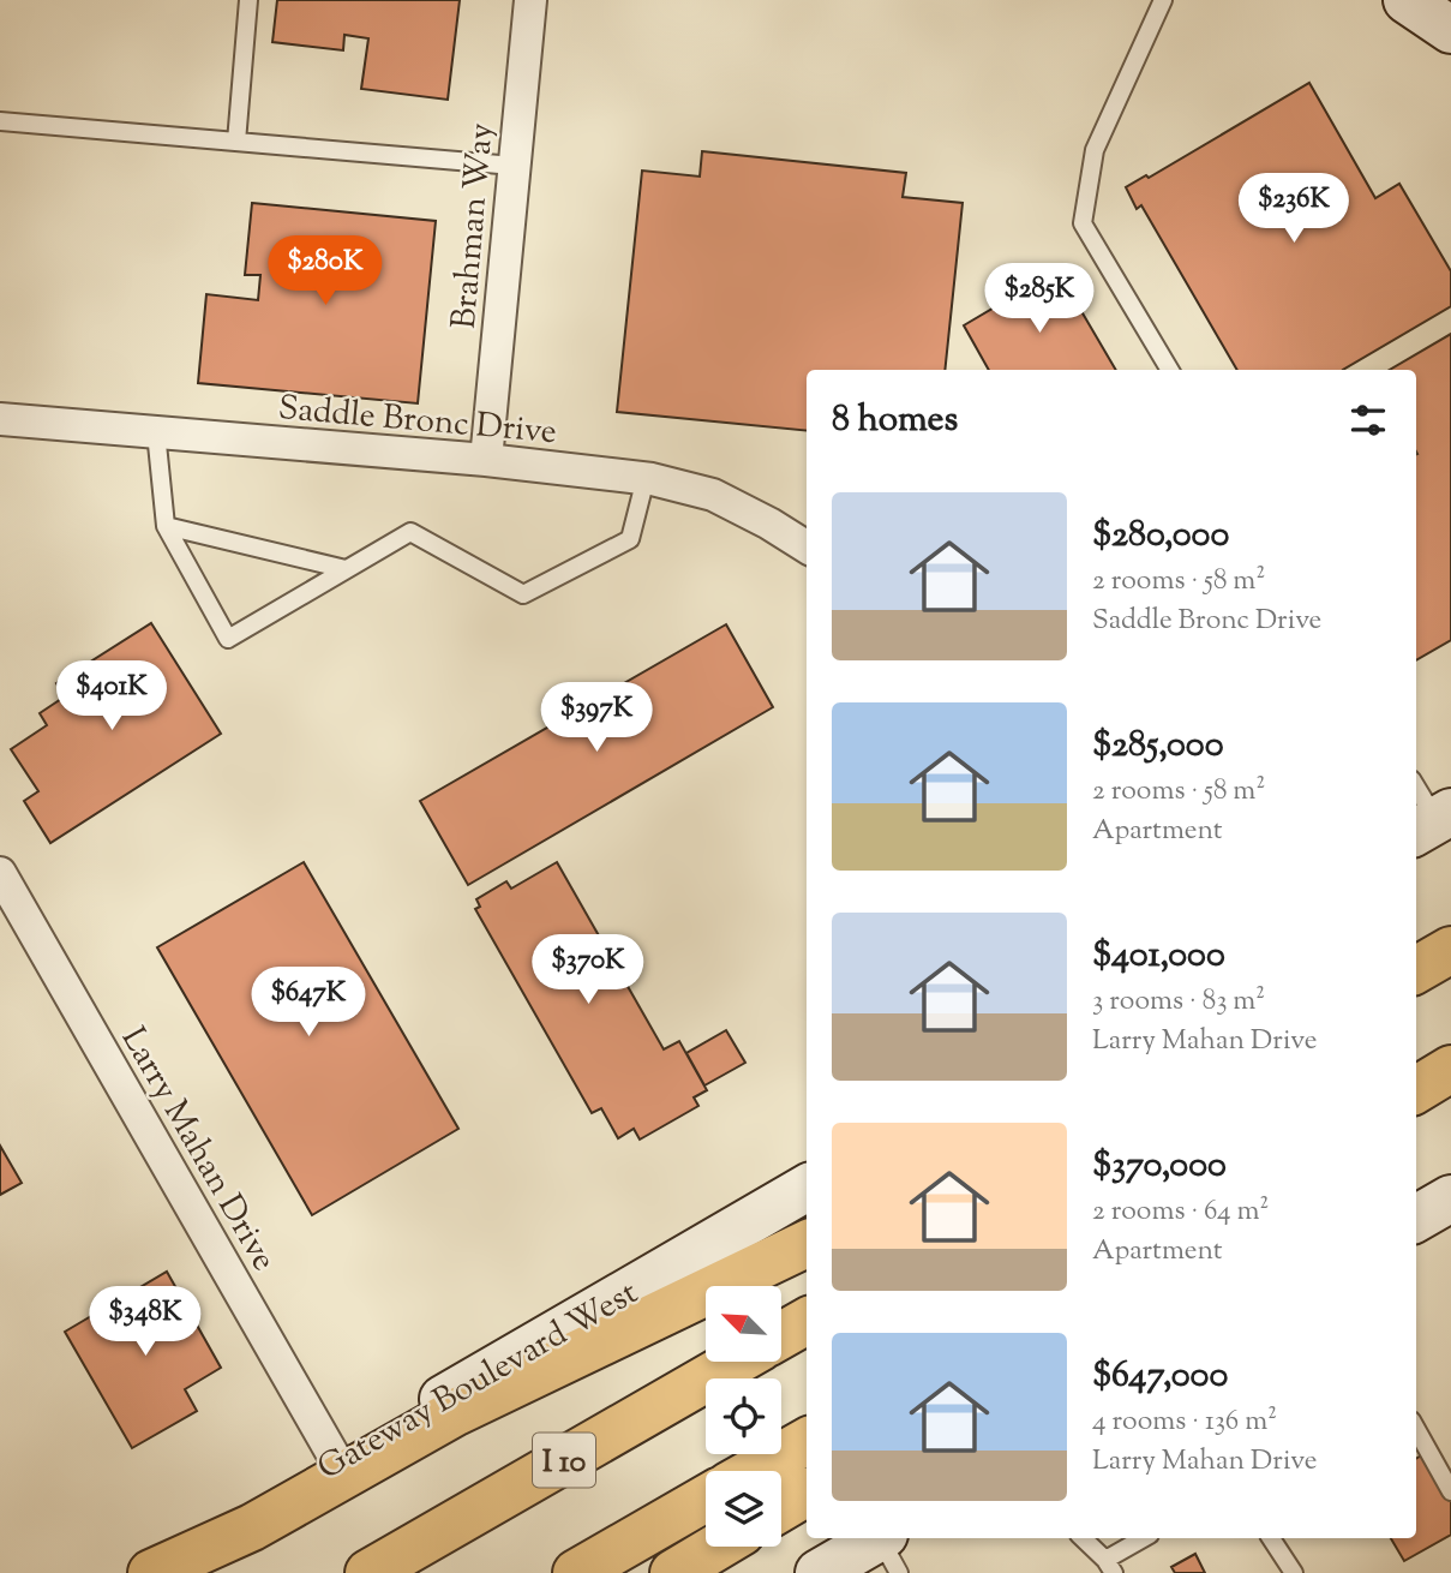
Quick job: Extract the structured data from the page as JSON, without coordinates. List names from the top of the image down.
{
  "streets": {
    "highway": ["I 10"],
    "main road": ["Gateway Boulevard West"],
    "street": ["Brahman Way", "Saddle Bronc Drive", "Larry Mahan Drive"]
  },
  "crossings": [
    ["Brahman Way", "Saddle Bronc Drive"],
    ["Larry Mahan Drive", "Gateway Boulevard West"]
  ],
  "north": "top left",
  "page": {
    "price": [
      "$236K",
      "$280K",
      "$285K",
      "$401K",
      "$397K",
      "$370K",
      "$647K",
      "$348K"
    ],
    "heading": "8 homes",
    "list": [
      {
        "name": "$280,000",
        "note": "2 rooms · 58 m² · Saddle Bronc Drive"
      },
      {
        "name": "$285,000",
        "note": "2 rooms · 58 m² · Apartment"
      },
      {
        "name": "$401,000",
        "note": "3 rooms · 83 m² · Larry Mahan Drive"
      },
      {
        "name": "$370,000",
        "note": "2 rooms · 64 m² · Apartment"
      },
      {
        "name": "$647,000",
        "note": "4 rooms · 136 m² · Larry Mahan Drive"
      }
    ]
  }
}
